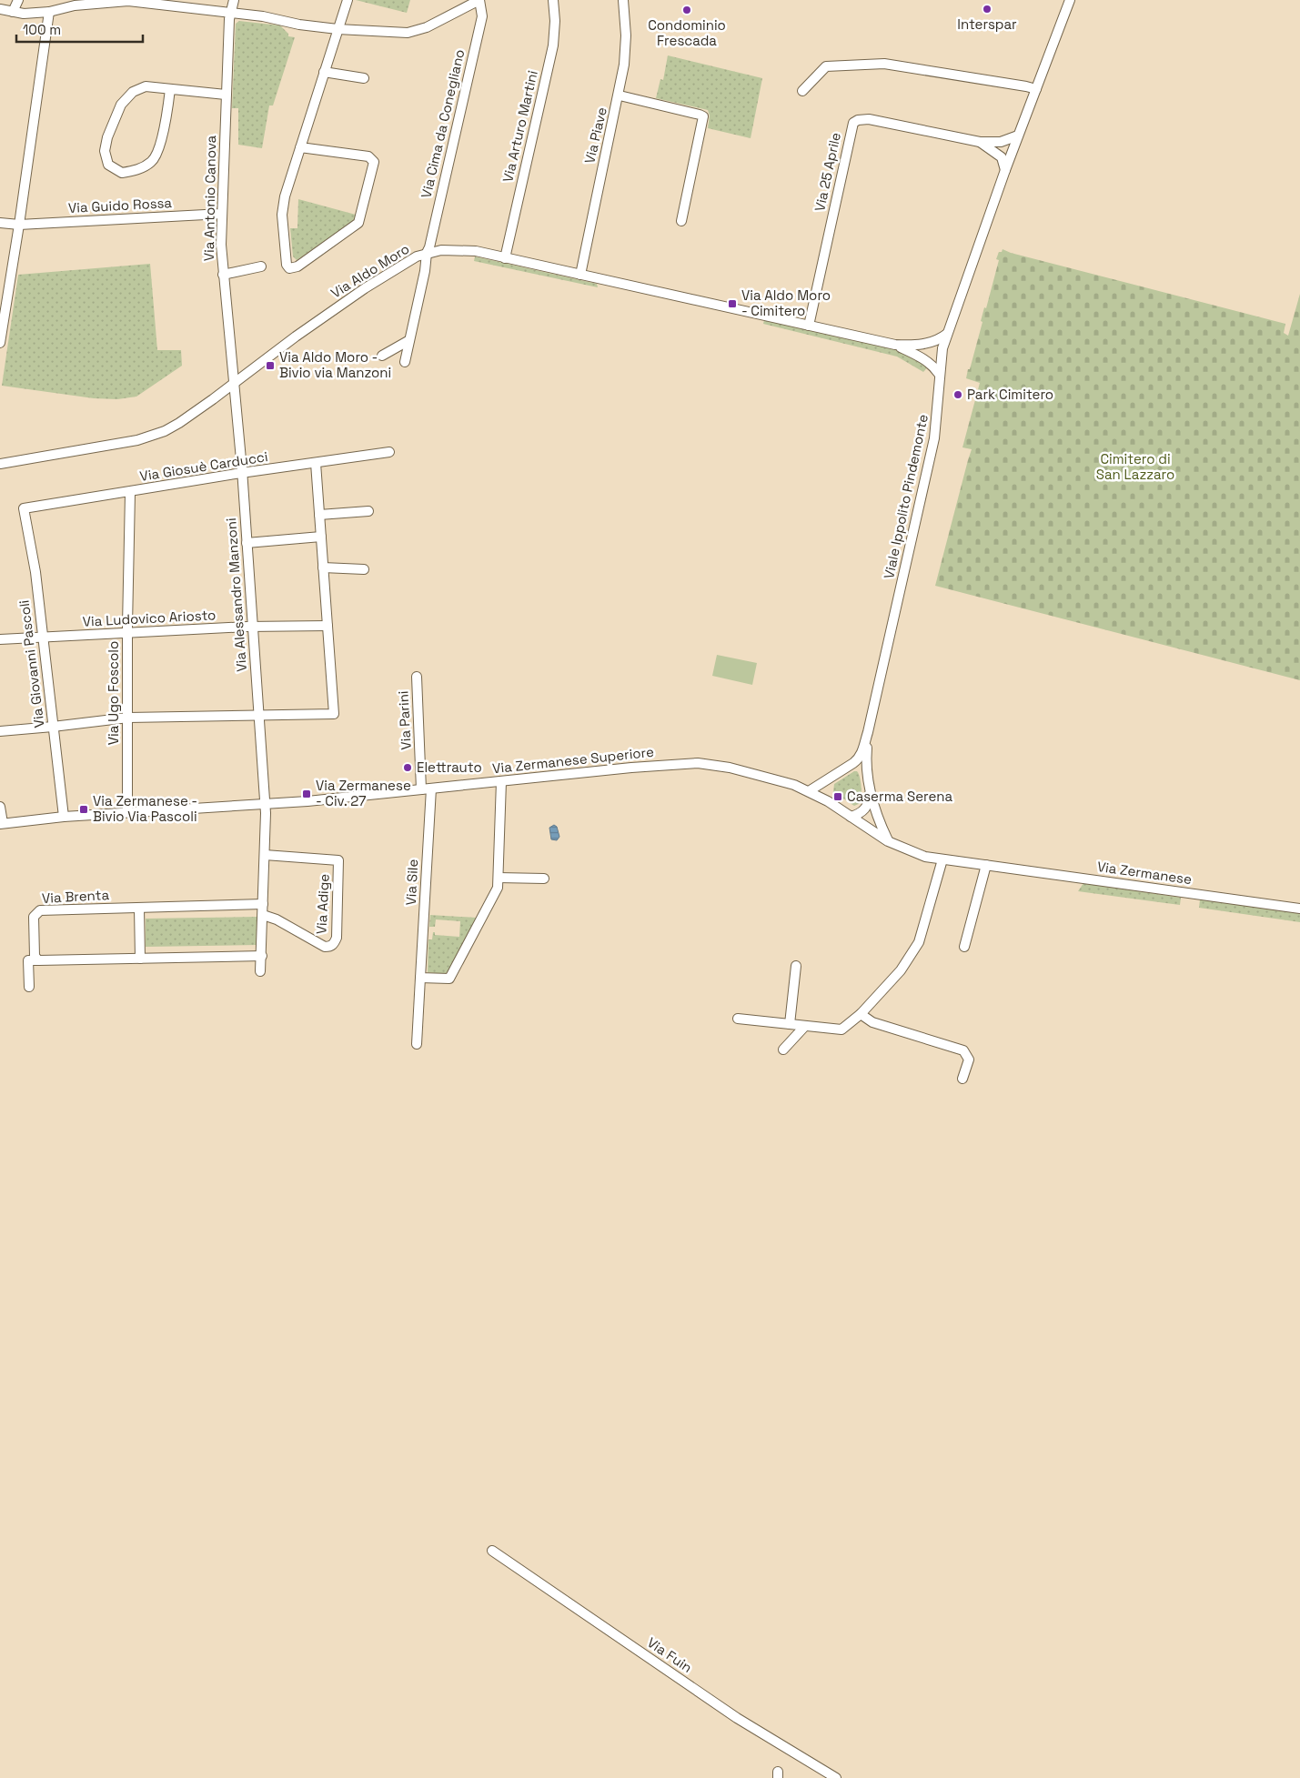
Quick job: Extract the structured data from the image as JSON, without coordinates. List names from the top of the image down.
{
  "streets": {
    "street": [
      "Via Cima da Conegliano",
      "Via Arturo Martini",
      "Via Piave",
      "Via 25 Aprile",
      "Via Antonio Canova",
      "Via Guido Rossa",
      "Via Aldo Moro",
      "Via Giosuè Carducci",
      "Viale Ippolito Pindemonte",
      "Via Alessandro Manzoni",
      "Via Ludovico Ariosto",
      "Via Giovanni Pascoli",
      "Via Ugo Foscolo",
      "Via Parini",
      "Via Zermanese Superiore",
      "Via Zermanese",
      "Via Sile",
      "Via Brenta",
      "Via Adige",
      "Via Fuin"
    ]
  },
  "crossings": [
    ["Via Cima da Conegliano", "Via Aldo Moro"],
    ["Via Arturo Martini", "Via Aldo Moro"],
    ["Via Piave", "Via Aldo Moro"],
    ["Via 25 Aprile", "Via Aldo Moro"],
    ["Via 25 Aprile", "Viale Ippolito Pindemonte"],
    ["Via Antonio Canova", "Via Guido Rossa"],
    ["Via Antonio Canova", "Via Aldo Moro"],
    ["Via Antonio Canova", "Via Alessandro Manzoni"],
    ["Via Aldo Moro", "Via Alessandro Manzoni"],
    ["Via Giosuè Carducci", "Via Alessandro Manzoni"],
    ["Via Giosuè Carducci", "Via Giovanni Pascoli"],
    ["Via Giosuè Carducci", "Via Ugo Foscolo"],
    ["Viale Ippolito Pindemonte", "Via Zermanese"],
    ["Via Alessandro Manzoni", "Via Ludovico Ariosto"],
    ["Via Alessandro Manzoni", "Via Zermanese Superiore"],
    ["Via Ludovico Ariosto", "Via Giovanni Pascoli"],
    ["Via Ludovico Ariosto", "Via Ugo Foscolo"],
    ["Via Giovanni Pascoli", "Via Zermanese Superiore"],
    ["Via Ugo Foscolo", "Via Zermanese Superiore"],
    ["Via Parini", "Via Zermanese Superiore"],
    ["Via Zermanese Superiore", "Via Zermanese"],
    ["Via Zermanese Superiore", "Via Sile"]
  ],
  "parks": ["Cimitero di San Lazzaro"],
  "places": {
    "other": [
      "Interspar",
      "Condominio Frescada",
      "Park Cimitero",
      "Elettrauto"
    ],
    "transit": [
      "Via Aldo Moro - Cimitero",
      "Via Aldo Moro - Bivio via Manzoni",
      "Via Zermanese - Civ. 27",
      "Caserma Serena",
      "Via Zermanese - Bivio Via Pascoli"
    ]
  },
  "scale_bar": "100 m"
}
